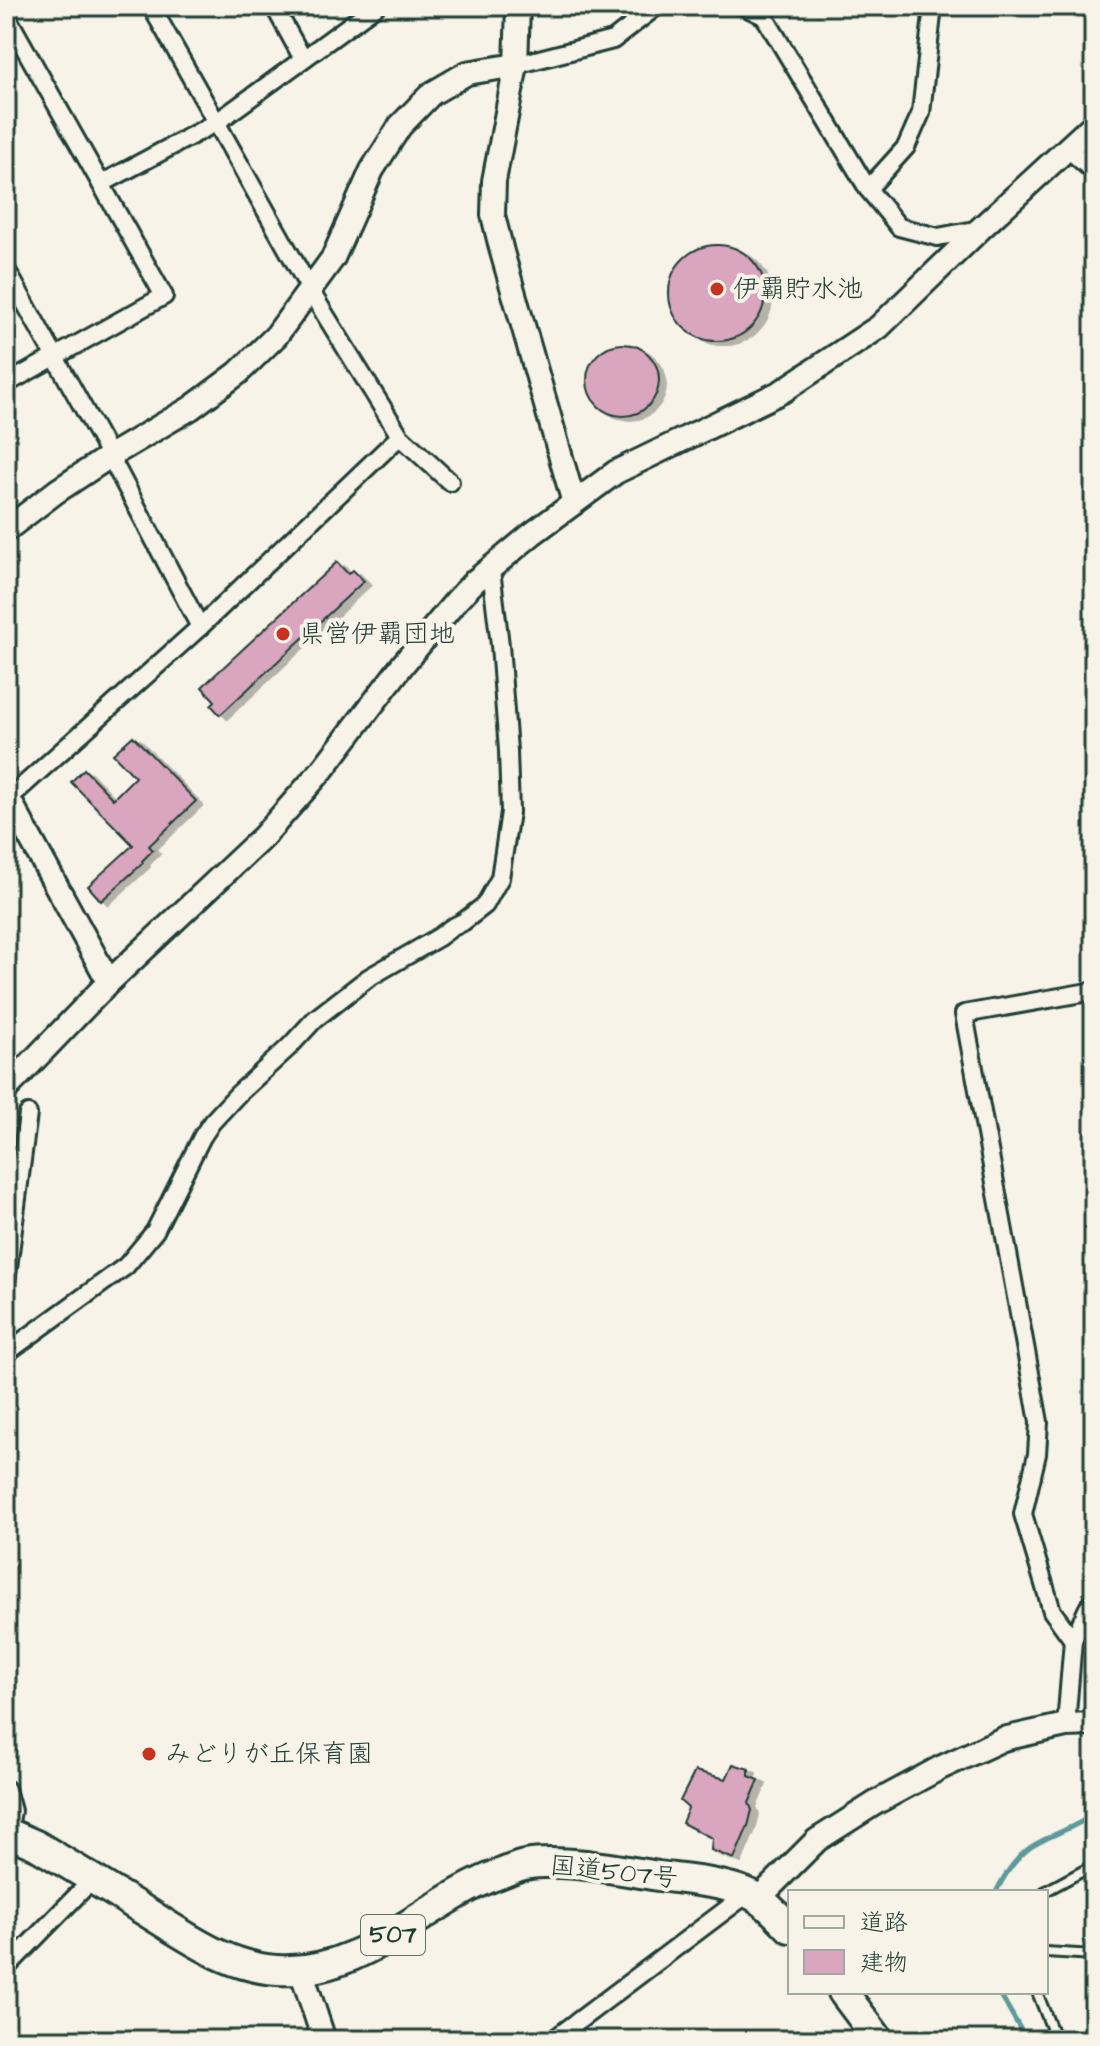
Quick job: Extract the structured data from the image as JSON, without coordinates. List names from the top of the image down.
{
  "streets": {
    "highway": ["国道507号", "507"]
  },
  "places": ["伊覇貯水池", "県営伊覇団地", "みどりが丘保育園"],
  "legend": ["道路", "建物"]
}
